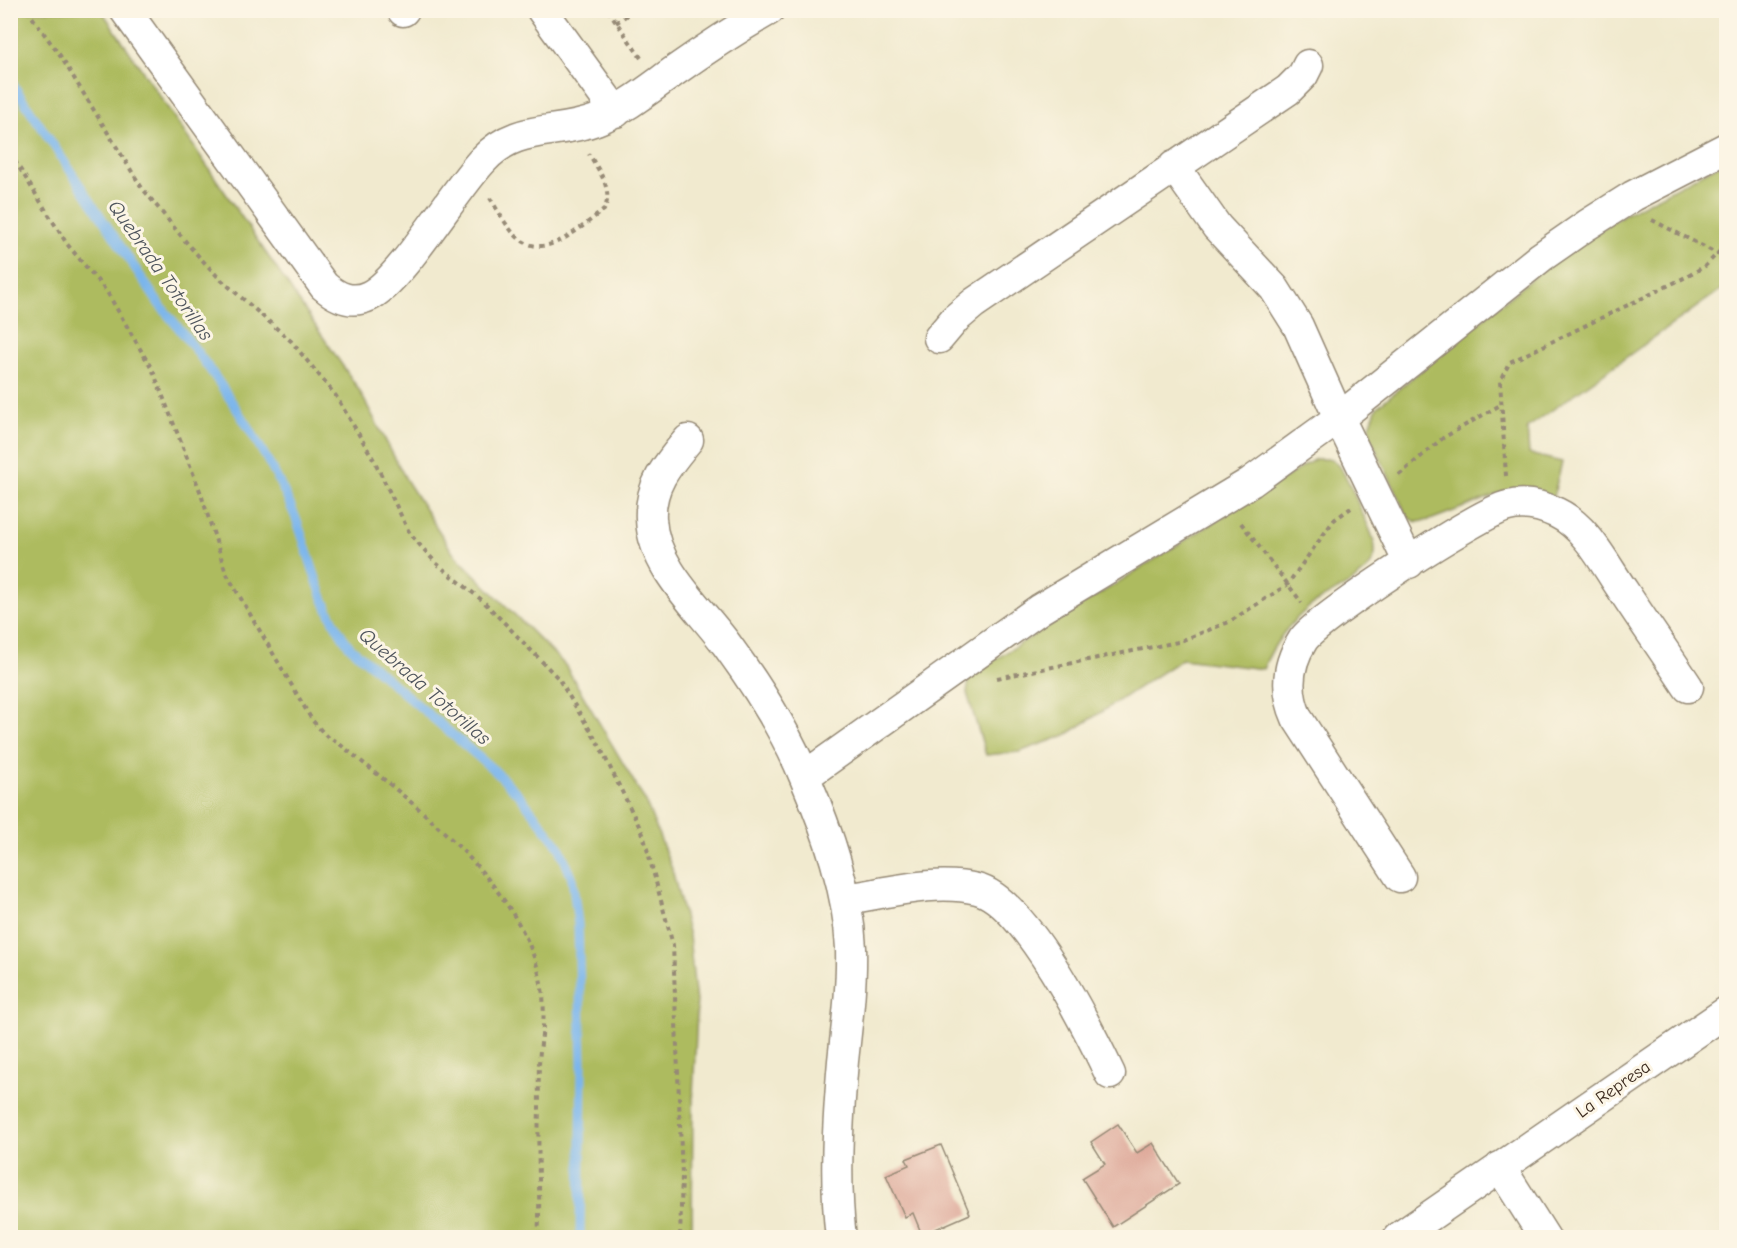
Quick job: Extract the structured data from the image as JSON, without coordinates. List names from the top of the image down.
{
  "streets": {
    "street": ["La Represa"]
  },
  "water": ["Quebrada Totorillas"]
}
